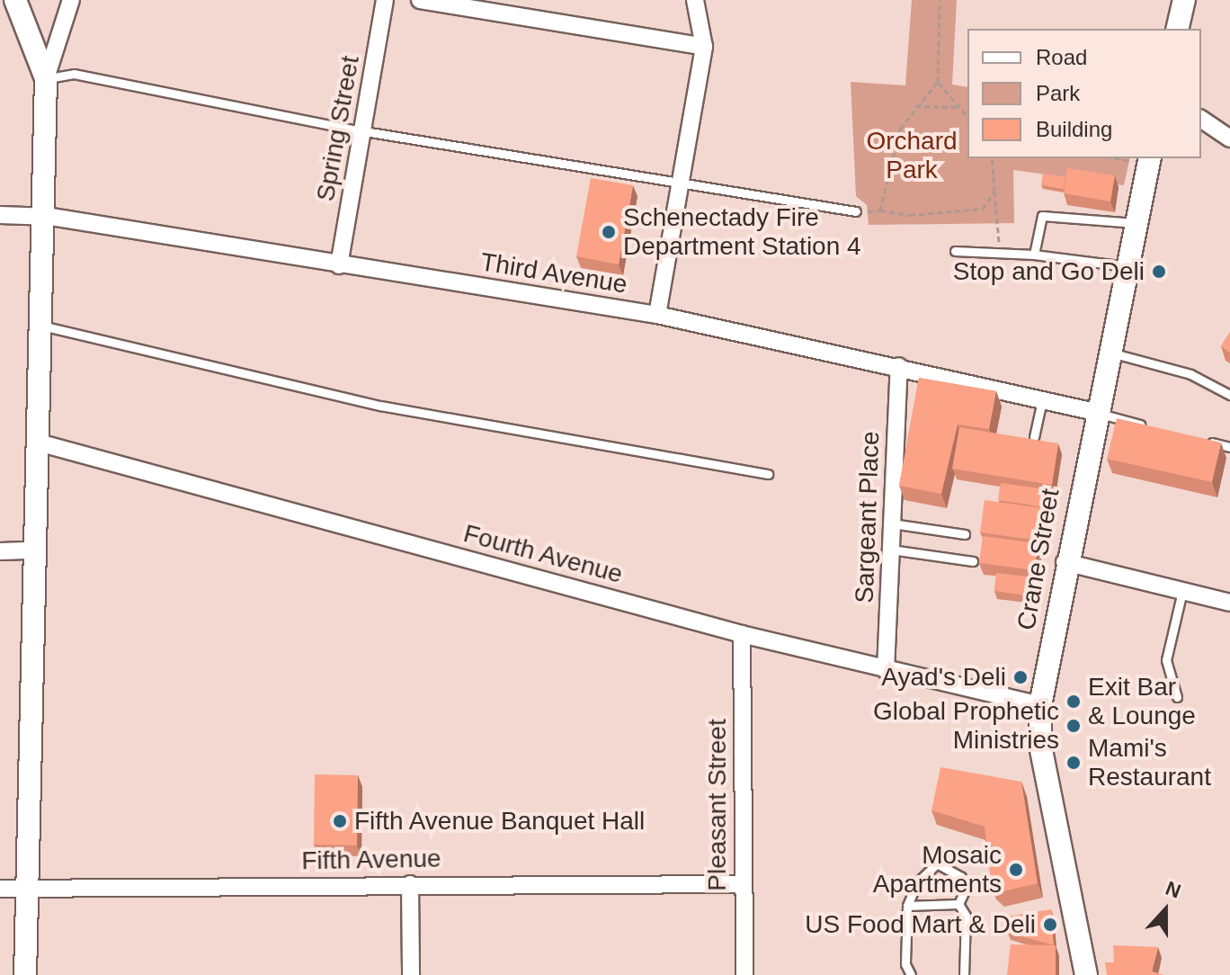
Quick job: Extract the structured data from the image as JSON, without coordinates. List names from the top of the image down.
{
  "streets": {
    "street": [
      "Spring Street",
      "Third Avenue",
      "Sargeant Place",
      "Fourth Avenue",
      "Crane Street",
      "Pleasant Street",
      "Fifth Avenue"
    ]
  },
  "crossings": [
    ["Spring Street", "Third Avenue"],
    ["Third Avenue", "Sargeant Place"],
    ["Third Avenue", "Crane Street"],
    ["Sargeant Place", "Fourth Avenue"],
    ["Fourth Avenue", "Crane Street"],
    ["Fourth Avenue", "Pleasant Street"],
    ["Pleasant Street", "Fifth Avenue"]
  ],
  "parks": ["Orchard Park"],
  "places": [
    "Schenectady Fire Department Station 4",
    "Stop and Go Deli",
    "Ayad's Deli",
    "Exit Bar & Lounge",
    "Global Prophetic Ministries",
    "Mami's Restaurant",
    "Fifth Avenue Banquet Hall",
    "Mosaic Apartments",
    "US Food Mart & Deli"
  ],
  "legend": ["Road", "Park", "Building"],
  "north": "top"
}
